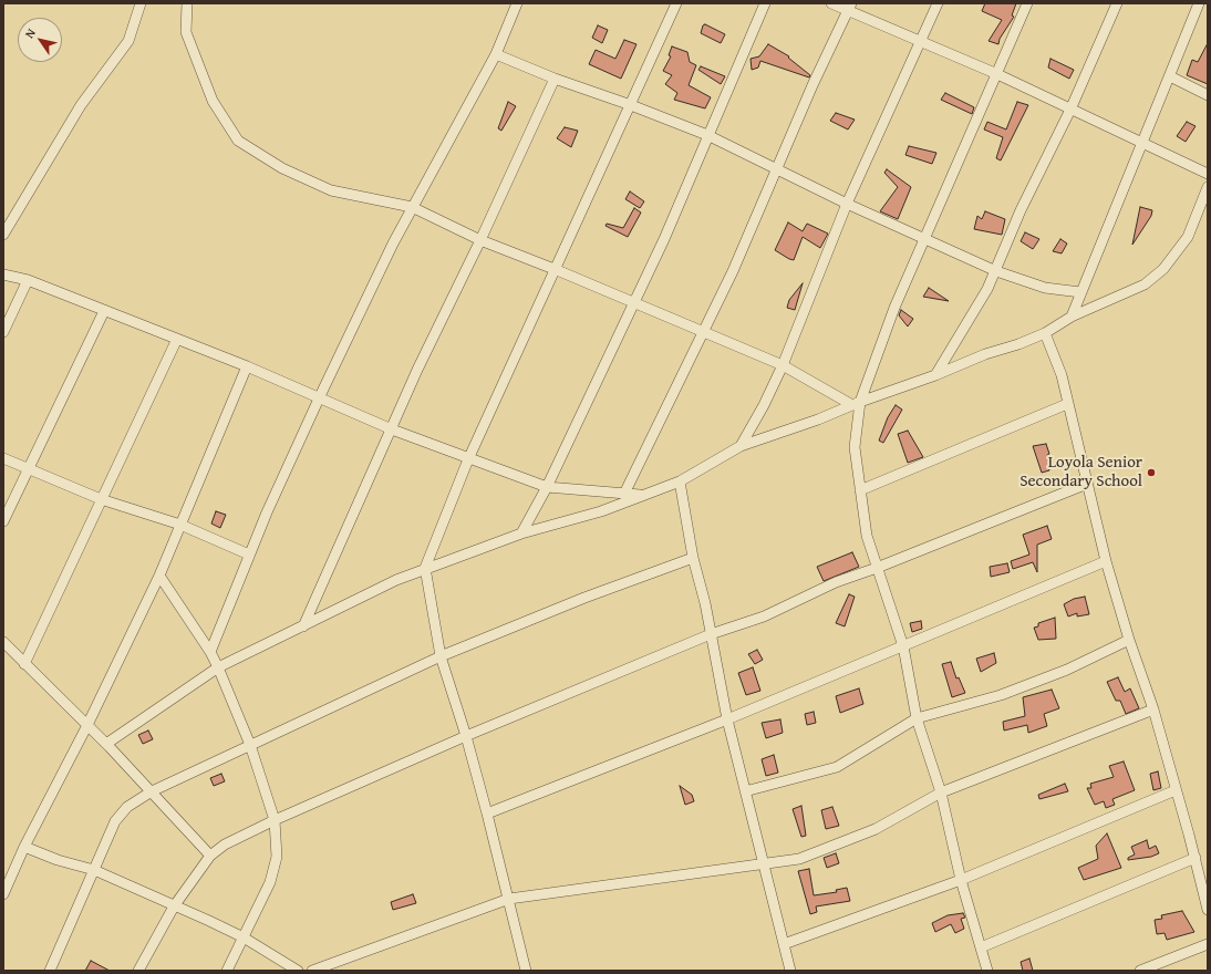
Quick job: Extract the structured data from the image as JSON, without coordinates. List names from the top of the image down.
{
  "places": ["Loyola Senior Secondary School"],
  "north": "top left"
}
